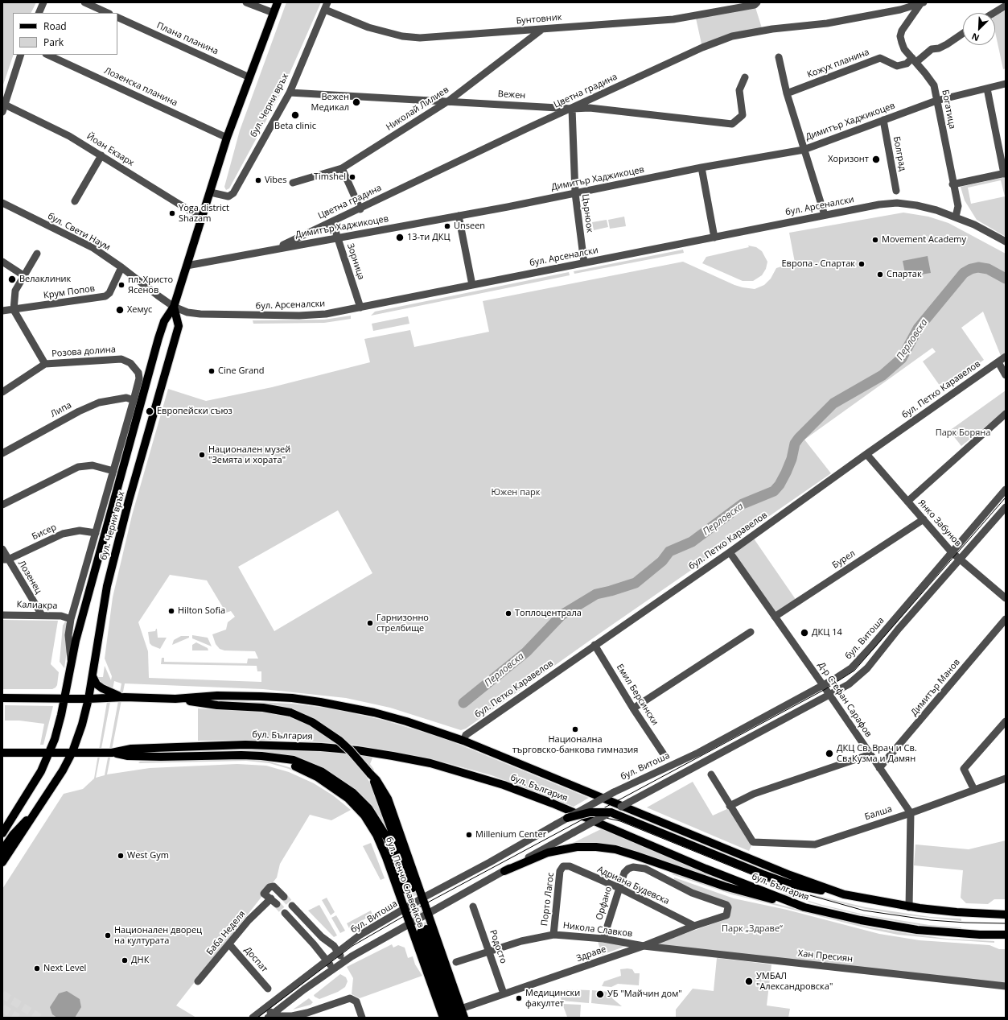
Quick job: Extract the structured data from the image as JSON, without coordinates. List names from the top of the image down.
{
  "streets": {
    "main road": ["бул. Черни връх", "бул. България", "бул. Пенчо Славейков"],
    "street": [
      "Бунтовник",
      "Плана планина",
      "Кожух планина",
      "Лозенска планина",
      "Цветна градина",
      "Вежен",
      "Николай Лилиев",
      "Богатица",
      "Димитър Хаджикоцев",
      "Йоан Екзарх",
      "Болград",
      "бул. Арсеналски",
      "Църноок",
      "бул. Свети Наум",
      "Зорница",
      "Крум Попов",
      "Розова долина",
      "бул. Петко Каравелов",
      "Липа",
      "Янко Забунов",
      "Бисер",
      "Бурел",
      "Лозенец",
      "Калиакра",
      "бул. Витоша",
      "Димитър Манов",
      "Емил Берсински",
      "Д-р Стефан Сарафов",
      "Балша",
      "Адриана Будевска",
      "Порто Лагос",
      "Орфано",
      "Никола Славков",
      "Баба Неделя",
      "Родосто",
      "Здраве",
      "Хан Пресиян",
      "Доспат"
    ]
  },
  "crossings": [
    ["Бунтовник", "бул. Черни връх"],
    ["Бунтовник", "Николай Лилиев"],
    ["Плана планина", "бул. Черни връх"],
    ["Кожух планина", "Богатица"],
    ["Лозенска планина", "бул. Черни връх"],
    ["Цветна градина", "Вежен"],
    ["Цветна градина", "Богатица"],
    ["Цветна градина", "Димитър Хаджикоцев"],
    ["Цветна градина", "Църноок"],
    ["Цветна градина", "Зорница"],
    ["Вежен", "бул. Черни връх"],
    ["Вежен", "Николай Лилиев"],
    ["Вежен", "Църноок"],
    ["бул. Черни връх", "Димитър Хаджикоцев"],
    ["бул. Черни връх", "Йоан Екзарх"],
    ["бул. Черни връх", "бул. Арсеналски"],
    ["бул. Черни връх", "бул. Свети Наум"],
    ["бул. Черни връх", "Розова долина"],
    ["бул. Черни връх", "Липа"],
    ["бул. Черни връх", "Бисер"],
    ["бул. Черни връх", "Калиакра"],
    ["бул. Черни връх", "бул. България"],
    ["Богатица", "Димитър Хаджикоцев"],
    ["Богатица", "бул. Арсеналски"],
    ["Димитър Хаджикоцев", "Болград"],
    ["Димитър Хаджикоцев", "Църноок"],
    ["Димитър Хаджикоцев", "Зорница"],
    ["бул. Арсеналски", "Църноок"],
    ["бул. Арсеналски", "бул. Свети Наум"],
    ["бул. Арсеналски", "Зорница"],
    ["бул. Свети Наум", "Крум Попов"],
    ["бул. Петко Каравелов", "Янко Забунов"],
    ["бул. Петко Каравелов", "Емил Берсински"],
    ["бул. Петко Каравелов", "Д-р Стефан Сарафов"],
    ["бул. Петко Каравелов", "бул. България"],
    ["Янко Забунов", "Бурел"],
    ["Янко Забунов", "бул. Витоша"],
    ["Бисер", "Лозенец"],
    ["Бурел", "Д-р Стефан Сарафов"],
    ["Лозенец", "Калиакра"],
    ["бул. Витоша", "Д-р Стефан Сарафов"],
    ["бул. Витоша", "бул. Пенчо Славейков"],
    ["Димитър Манов", "Д-р Стефан Сарафов"],
    ["Д-р Стефан Сарафов", "Балша"],
    ["бул. България", "бул. Пенчо Славейков"],
    ["бул. Пенчо Славейков", "Здраве"],
    ["Адриана Будевска", "Порто Лагос"],
    ["Адриана Будевска", "Орфано"],
    ["Адриана Будевска", "Здраве"],
    ["Порто Лагос", "Никола Славков"],
    ["Орфано", "Никола Славков"],
    ["Орфано", "Здраве"],
    ["Никола Славков", "Родосто"],
    ["Никола Славков", "Здраве"],
    ["Никола Славков", "Хан Пресиян"],
    ["Баба Неделя", "Доспат"],
    ["Родосто", "Здраве"],
    ["Здраве", "Хан Пресиян"]
  ],
  "water": ["Перловска"],
  "parks": ["Парк Боряна", "Южен парк", "Парк „Здраве“"],
  "places": [
    "Вежен Медикал",
    "Beta clinic",
    "Хоризонт",
    "Timshel",
    "Vibes",
    "Yoga district Shazam",
    "Unseen",
    "13-ти ДКЦ",
    "Movement Academy",
    "Европа - Спартак",
    "Спартак",
    "Велаклиник",
    "пл. Христо Ясенов",
    "Хемус",
    "Cine Grand",
    "Европейски съюз",
    "Национален музей \"Земята и хората\"",
    "Hilton Sofia",
    "Топлоцентрала",
    "Гарнизонно стрелбище",
    "ДКЦ 14",
    "Национална търговско-банкова гимназия",
    "ДКЦ Св. Врач и Св. Св. Кузма и Дамян",
    "Millenium Center",
    "West Gym",
    "Национален дворец на културата",
    "ДНК",
    "Next Level",
    "УМБАЛ \"Александровска\"",
    "УБ \"Майчин дом\"",
    "Медицински факултет"
  ],
  "legend": ["Road", "Park"],
  "north": "bottom left"
}
